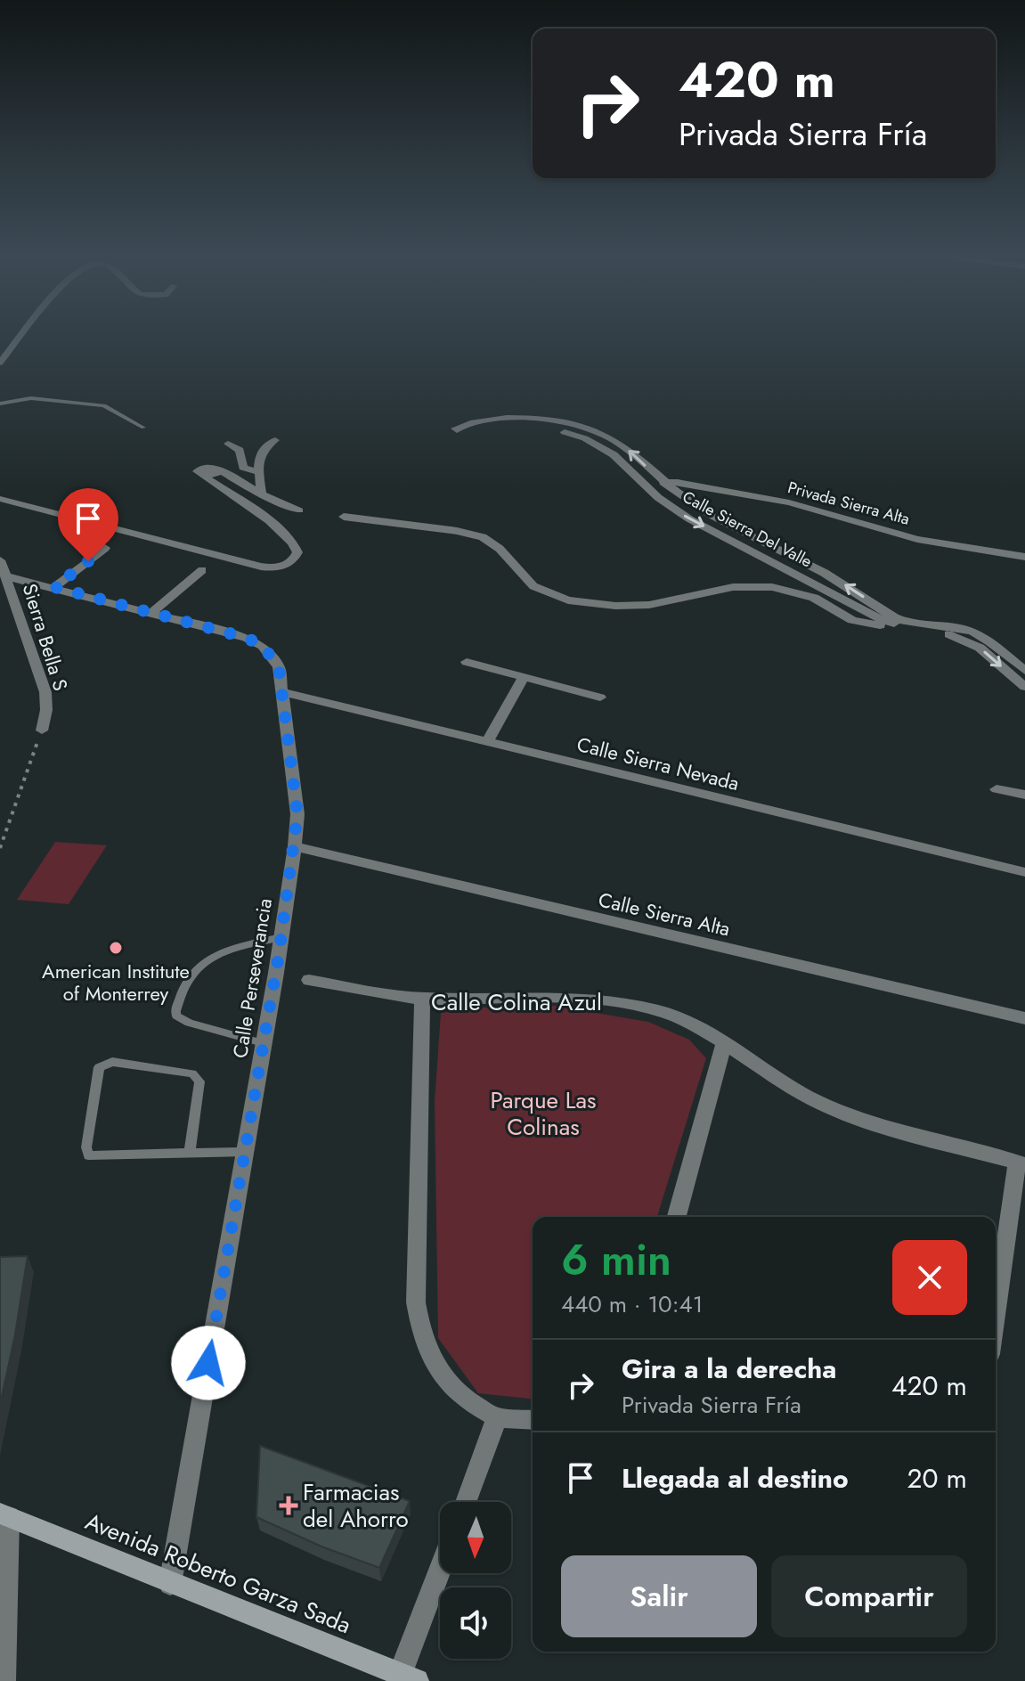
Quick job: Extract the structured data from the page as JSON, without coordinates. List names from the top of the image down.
{
  "streets": {
    "street": [
      "Privada Sierra Alta",
      "Calle Sierra Del Valle",
      "Sierra Bella S",
      "Calle Sierra Nevada",
      "Calle Sierra Alta",
      "Calle Perseverancia",
      "Calle Colina Azul",
      "Avenida Roberto Garza Sada"
    ]
  },
  "crossings": [
    ["Privada Sierra Alta", "Calle Sierra Del Valle"],
    ["Sierra Bella S", "Calle Perseverancia"],
    ["Calle Sierra Nevada", "Calle Perseverancia"],
    ["Calle Sierra Alta", "Calle Perseverancia"],
    ["Calle Perseverancia", "Avenida Roberto Garza Sada"]
  ],
  "parks": ["Parque Las Colinas"],
  "places": {
    "other": ["American Institute of Monterrey"],
    "health": ["Farmacias del Ahorro"]
  },
  "north": "bottom",
  "page": {
    "turn": ["420 m", "Privada Sierra Fría"],
    "heading": ["6 min", "440 m · 10:41"],
    "list": [
      {
        "name": "Gira a la derecha",
        "note": "Privada Sierra Fría",
        "value": "420 m"
      },
      {
        "name": "Llegada al destino",
        "value": "20 m"
      }
    ],
    "buttons": ["Salir", "Compartir"]
  }
}
